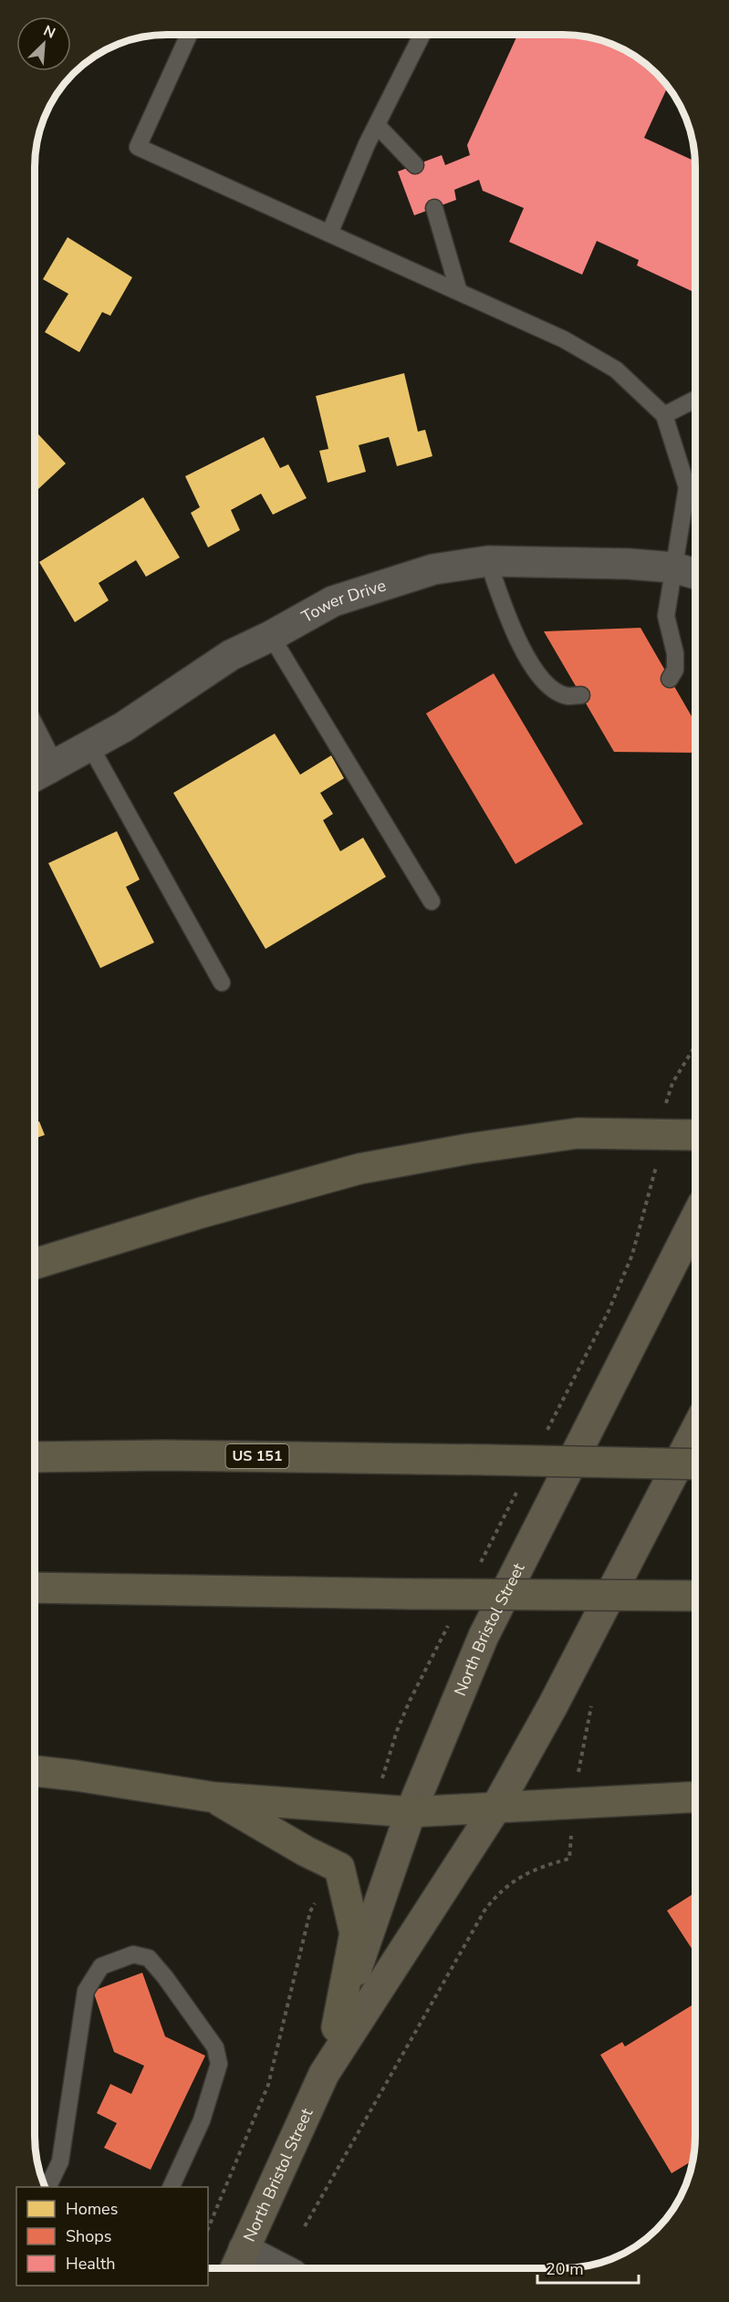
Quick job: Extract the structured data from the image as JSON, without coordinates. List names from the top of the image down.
{
  "streets": {
    "highway": ["US 151"],
    "main road": ["North Bristol Street"],
    "street": ["Tower Drive"]
  },
  "legend": ["Homes", "Shops", "Health"],
  "scale_bar": "20 m",
  "north": "top right"
}
